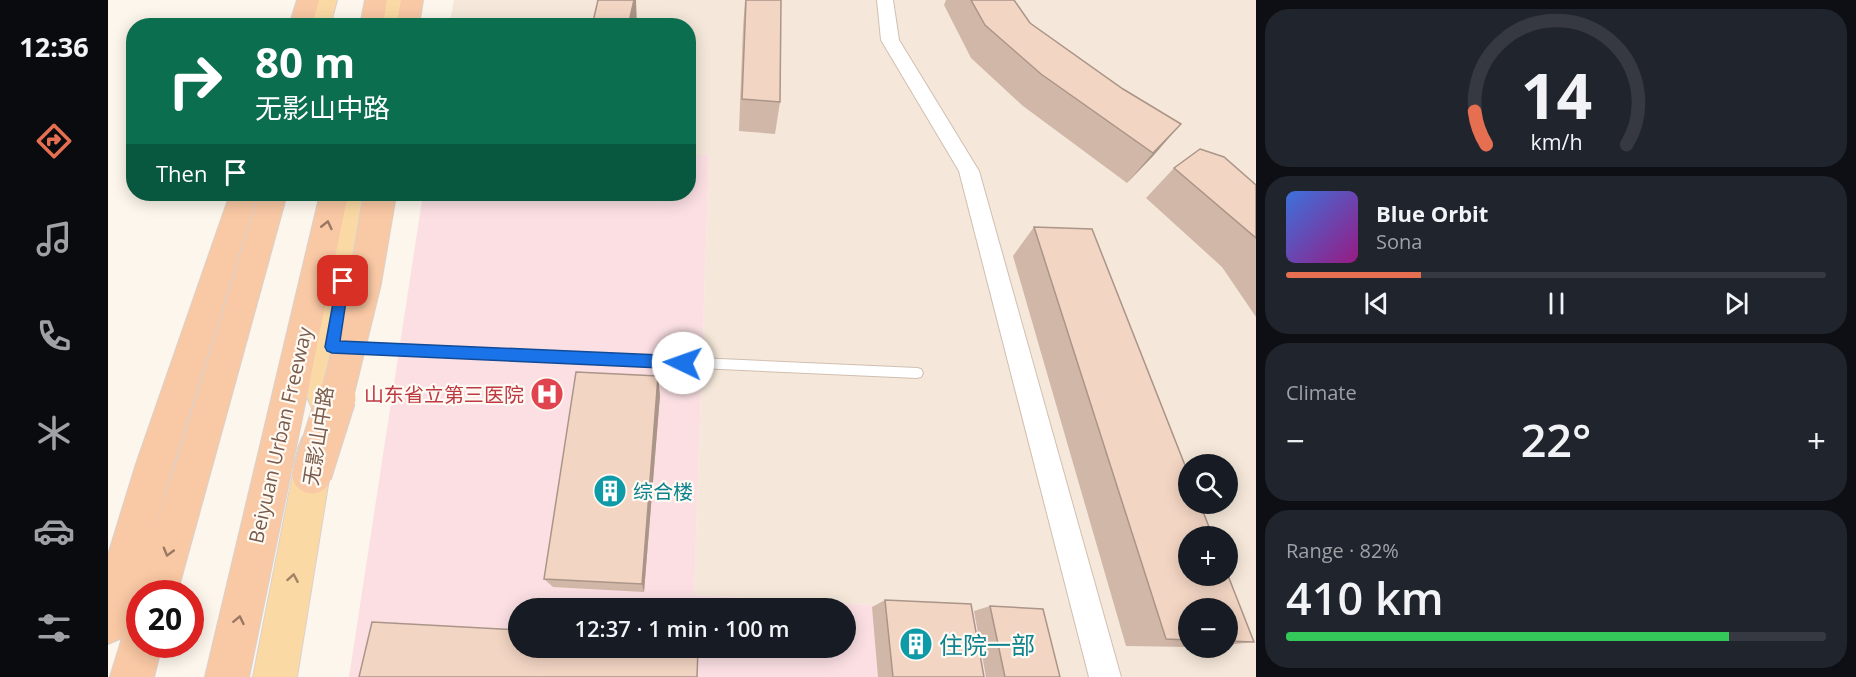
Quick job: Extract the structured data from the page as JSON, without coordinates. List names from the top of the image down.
{
  "streets": {
    "highway": ["Beiyuan Urban Freeway"],
    "main road": ["无影山中路"]
  },
  "places": {
    "hospital": ["山东省立第三医院"],
    "building": ["综合楼", "住院一部"]
  },
  "page": {
    "tabs": "12:36",
    "turn": ["80 m", "无影山中路"],
    "then": "Then",
    "song": ["Blue Orbit", "Sona"],
    "tile": [
      "Climate",
      ["Range · 82%", "410 km"]
    ],
    "heat": ["−", "22°", "+"],
    "map_buttons": ["+", "−"],
    "limit": "20",
    "trip": "12:37 · 1 min · 100 m",
    "gauge": ["14", "km/h"]
  }
}
